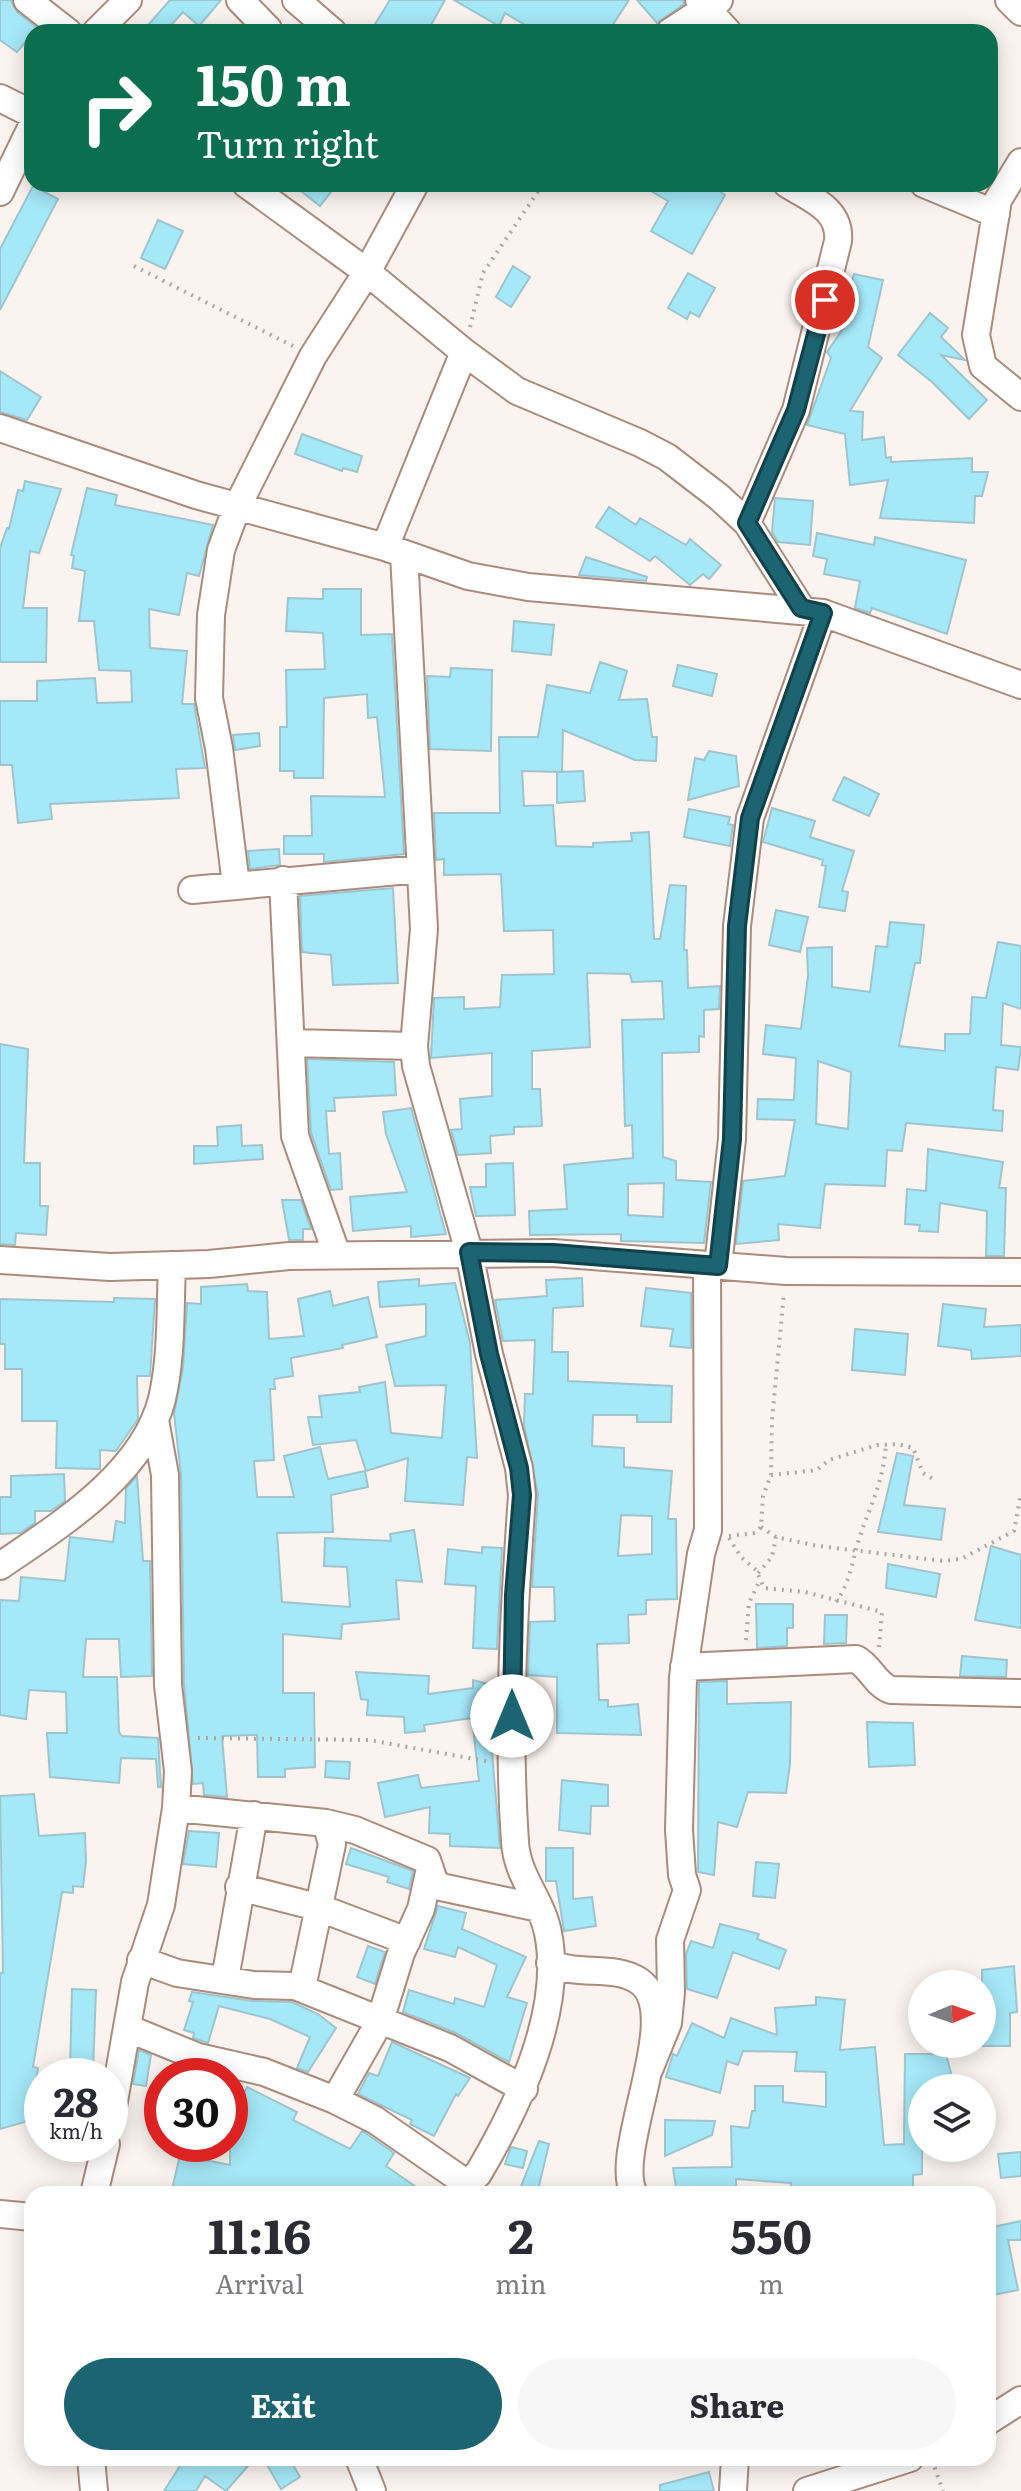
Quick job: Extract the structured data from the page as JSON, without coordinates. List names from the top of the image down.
{
  "north": "right",
  "page": {
    "turn": ["150 m", "Turn right"],
    "speed": "28 km/h",
    "limit": "30",
    "eta": [
      "11:16",
      "Arrival",
      "2",
      "min",
      "550",
      "m"
    ],
    "buttons": ["Exit", "Share"]
  }
}
